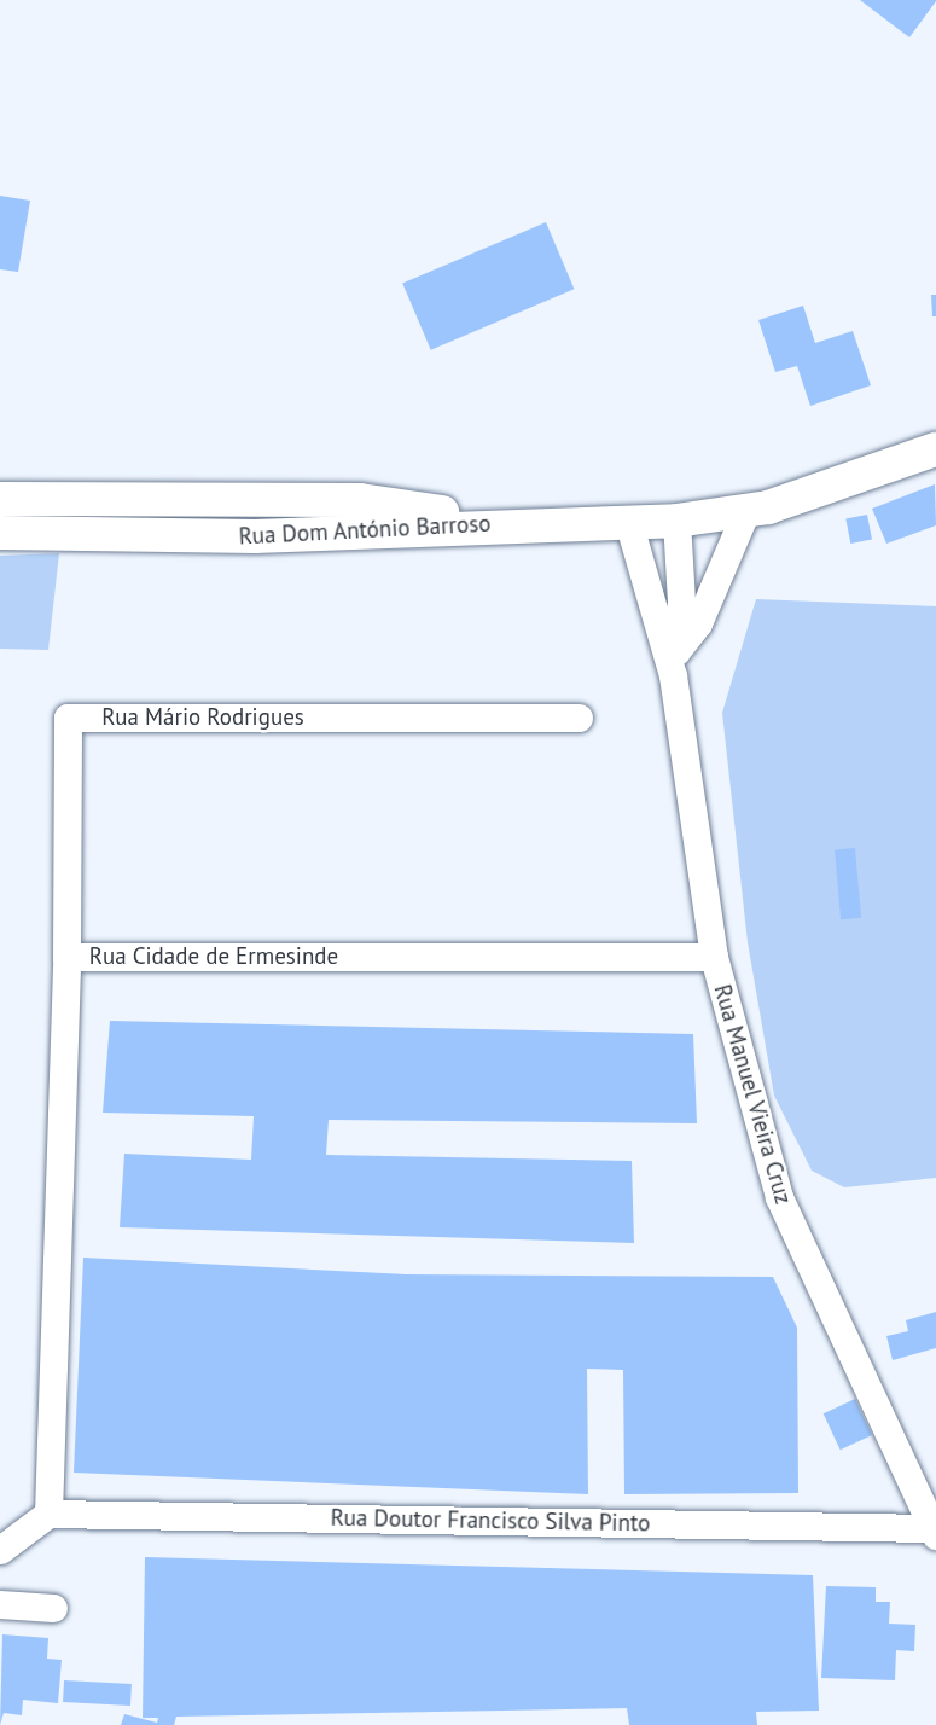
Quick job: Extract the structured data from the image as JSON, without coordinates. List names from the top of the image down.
{
  "streets": {
    "main road": ["Rua Dom António Barroso"],
    "street": [
      "Rua Mário Rodrigues",
      "Rua Cidade de Ermesinde",
      "Rua Manuel Vieira Cruz",
      "Rua Doutor Francisco Silva Pinto"
    ]
  },
  "crossings": [
    ["Rua Mário Rodrigues", "Rua Cidade de Ermesinde"],
    ["Rua Cidade de Ermesinde", "Rua Manuel Vieira Cruz"],
    ["Rua Cidade de Ermesinde", "Rua Doutor Francisco Silva Pinto"],
    ["Rua Manuel Vieira Cruz", "Rua Doutor Francisco Silva Pinto"]
  ]
}
